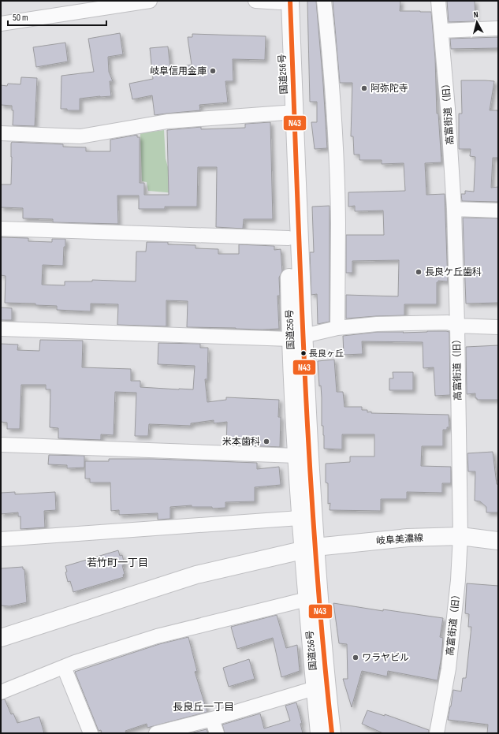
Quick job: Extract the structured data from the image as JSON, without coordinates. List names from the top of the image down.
{
  "streets": {
    "main road": ["国道256号", "岐阜美濃線"],
    "street": ["高富街道（旧）"]
  },
  "crossings": [
    ["国道256号", "岐阜美濃線"],
    ["高富街道（旧）", "岐阜美濃線"]
  ],
  "districts": ["若竹町一丁目", "長良丘一丁目"],
  "places": [
    "岐阜信用金庫",
    "阿弥陀寺",
    "長良ケ丘歯科",
    "長良ヶ丘",
    "米本歯科",
    "ワラヤビル"
  ],
  "lines": ["transit line N43"],
  "scale_bar": "50 m",
  "north": "top"
}
